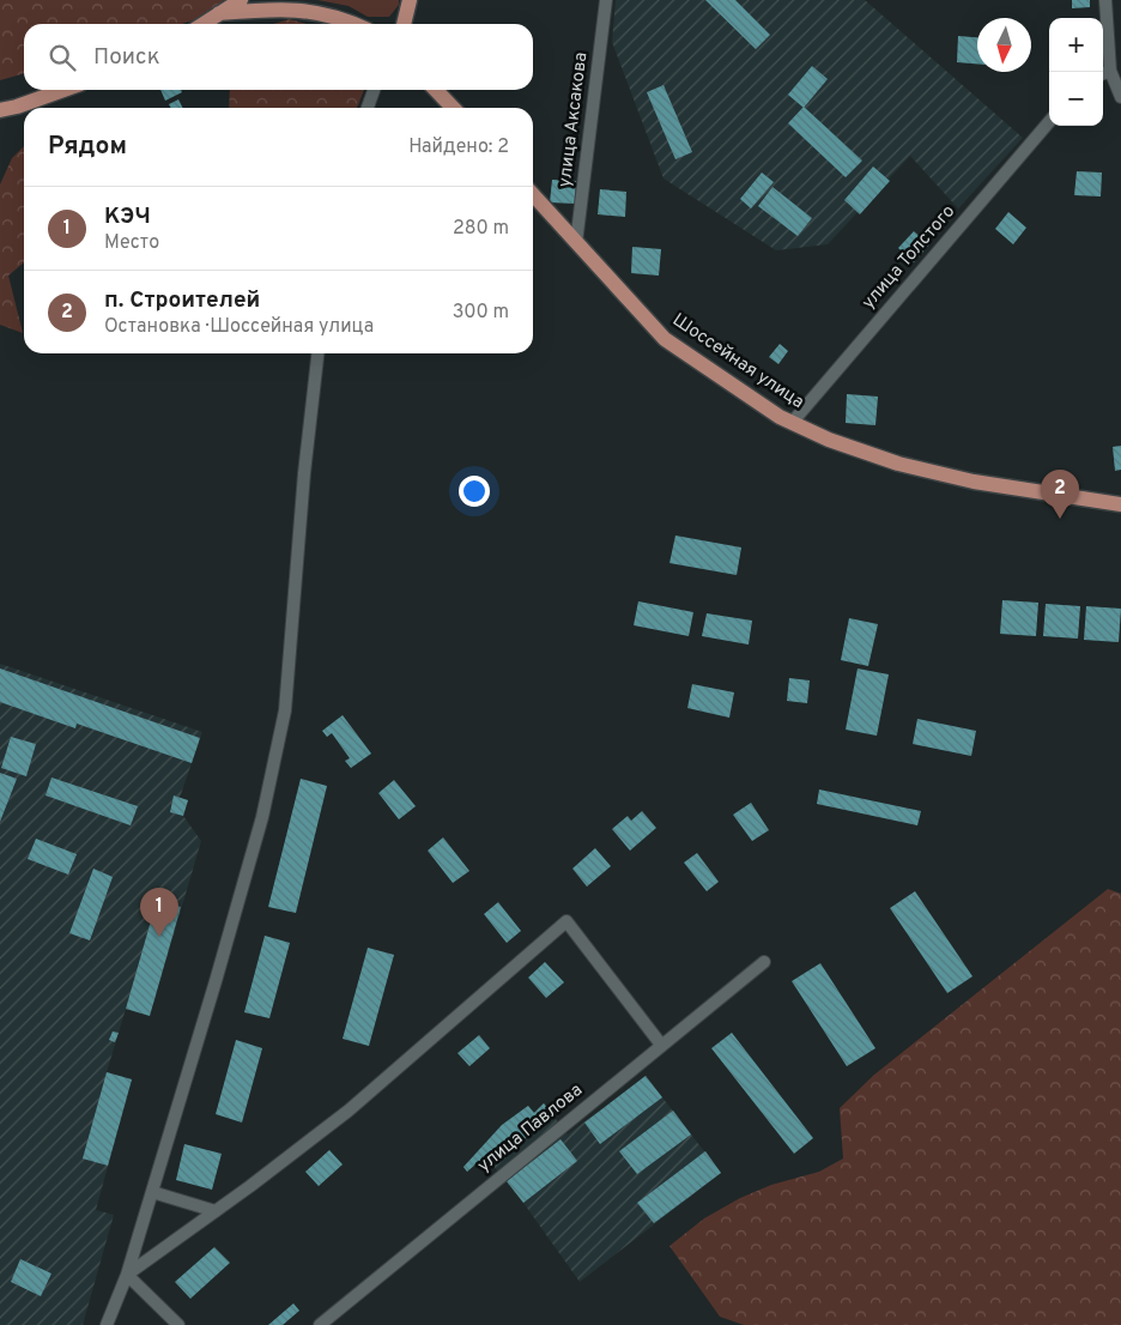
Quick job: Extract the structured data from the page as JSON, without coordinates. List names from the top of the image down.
{
  "streets": {
    "main road": ["Шоссейная улица"],
    "street": ["улица Аксакова", "улица Толстого", "улица Павлова"]
  },
  "crossings": [
    ["улица Аксакова", "Шоссейная улица"],
    ["улица Толстого", "Шоссейная улица"]
  ],
  "north": "bottom",
  "page": {
    "map_buttons": ["+", "−"],
    "search": "Поиск",
    "heading": ["Рядом", "Найдено: 2"],
    "list": [
      {
        "mark": "1",
        "name": "КЭЧ",
        "note": "Место",
        "value": "280 m"
      },
      {
        "mark": "2",
        "name": "п. Строителей",
        "note": "Остановка · Шоссейная улица",
        "value": "300 m"
      }
    ],
    "pins": ["2", "1"]
  }
}
